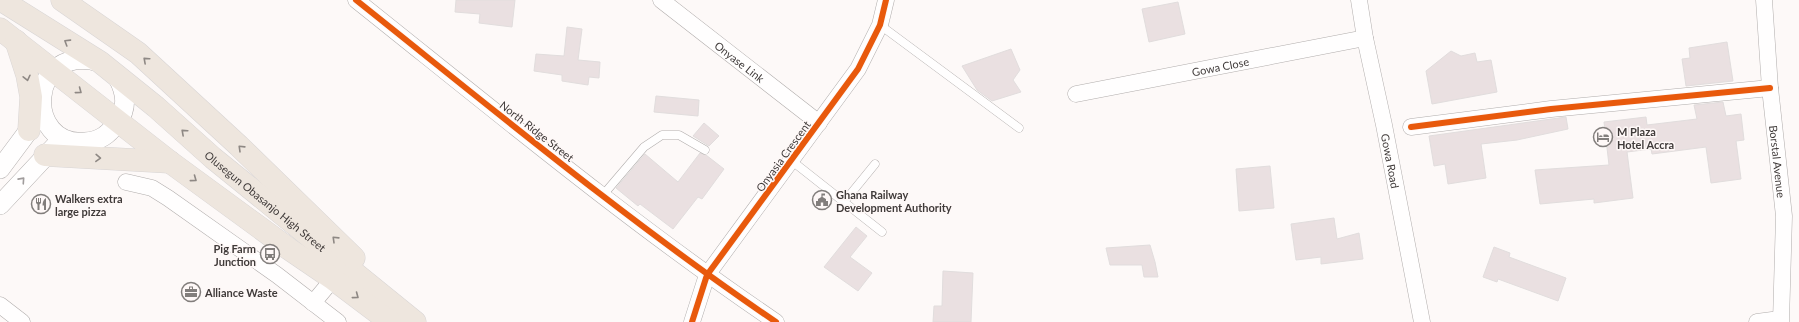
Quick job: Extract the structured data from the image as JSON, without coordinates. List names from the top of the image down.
{
  "streets": {
    "main road": ["Olusegun Obasanjo High Street"],
    "street": [
      "Onyase Link",
      "Gowa Close",
      "North Ridge Street",
      "Onyasia Crescent",
      "Gowa Road",
      "Borstal Avenue"
    ]
  },
  "crossings": [
    ["Onyase Link", "Onyasia Crescent"],
    ["Gowa Close", "Gowa Road"],
    ["North Ridge Street", "Onyasia Crescent"]
  ],
  "places": {
    "hotel": ["M Plaza Hotel Accra"],
    "public building": ["Ghana Railway Development Authority"],
    "restaurant": ["Walkers extra large pizza"],
    "bus stop": ["Pig Farm Junction"],
    "office": ["Alliance Waste"]
  }
}
